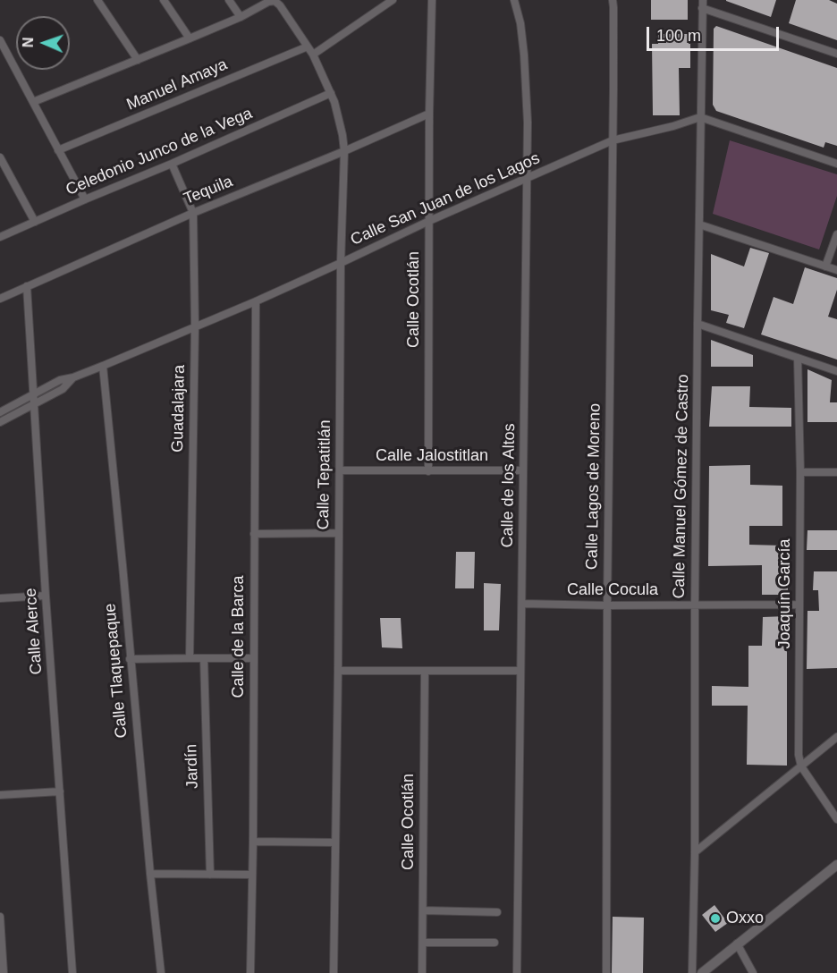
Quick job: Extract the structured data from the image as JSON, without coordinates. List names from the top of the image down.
{
  "streets": {
    "street": [
      "Manuel Amaya",
      "Celedonio Junco de la Vega",
      "Tequila",
      "Calle San Juan de los Lagos",
      "Calle Ocotlán",
      "Guadalajara",
      "Calle Jalostitlan",
      "Calle Tepatitlán",
      "Calle de los Altos",
      "Calle Lagos de Moreno",
      "Calle Manuel Gómez de Castro",
      "Calle Cocula",
      "Joaquín García",
      "Calle Alerce",
      "Calle de la Barca",
      "Calle Tlaquepaque",
      "Jardín"
    ]
  },
  "crossings": [
    ["Manuel Amaya", "Calle Tepatitlán"],
    ["Celedonio Junco de la Vega", "Guadalajara"],
    ["Celedonio Junco de la Vega", "Calle Tepatitlán"],
    ["Tequila", "Calle Ocotlán"],
    ["Tequila", "Guadalajara"],
    ["Tequila", "Calle Tepatitlán"],
    ["Tequila", "Calle Alerce"],
    ["Calle San Juan de los Lagos", "Calle Ocotlán"],
    ["Calle San Juan de los Lagos", "Guadalajara"],
    ["Calle San Juan de los Lagos", "Calle Tepatitlán"],
    ["Calle San Juan de los Lagos", "Calle de los Altos"],
    ["Calle San Juan de los Lagos", "Calle Lagos de Moreno"],
    ["Calle San Juan de los Lagos", "Calle Manuel Gómez de Castro"],
    ["Calle San Juan de los Lagos", "Calle Alerce"],
    ["Calle San Juan de los Lagos", "Calle de la Barca"],
    ["Calle San Juan de los Lagos", "Calle Tlaquepaque"],
    ["Calle Ocotlán", "Calle Jalostitlan"],
    ["Calle Jalostitlan", "Calle Tepatitlán"],
    ["Calle Jalostitlan", "Calle de los Altos"],
    ["Calle de los Altos", "Calle Cocula"],
    ["Calle Lagos de Moreno", "Calle Cocula"],
    ["Calle Manuel Gómez de Castro", "Calle Cocula"],
    ["Calle Cocula", "Joaquín García"]
  ],
  "places": ["Oxxo"],
  "scale_bar": "100 m",
  "north": "left"
}
